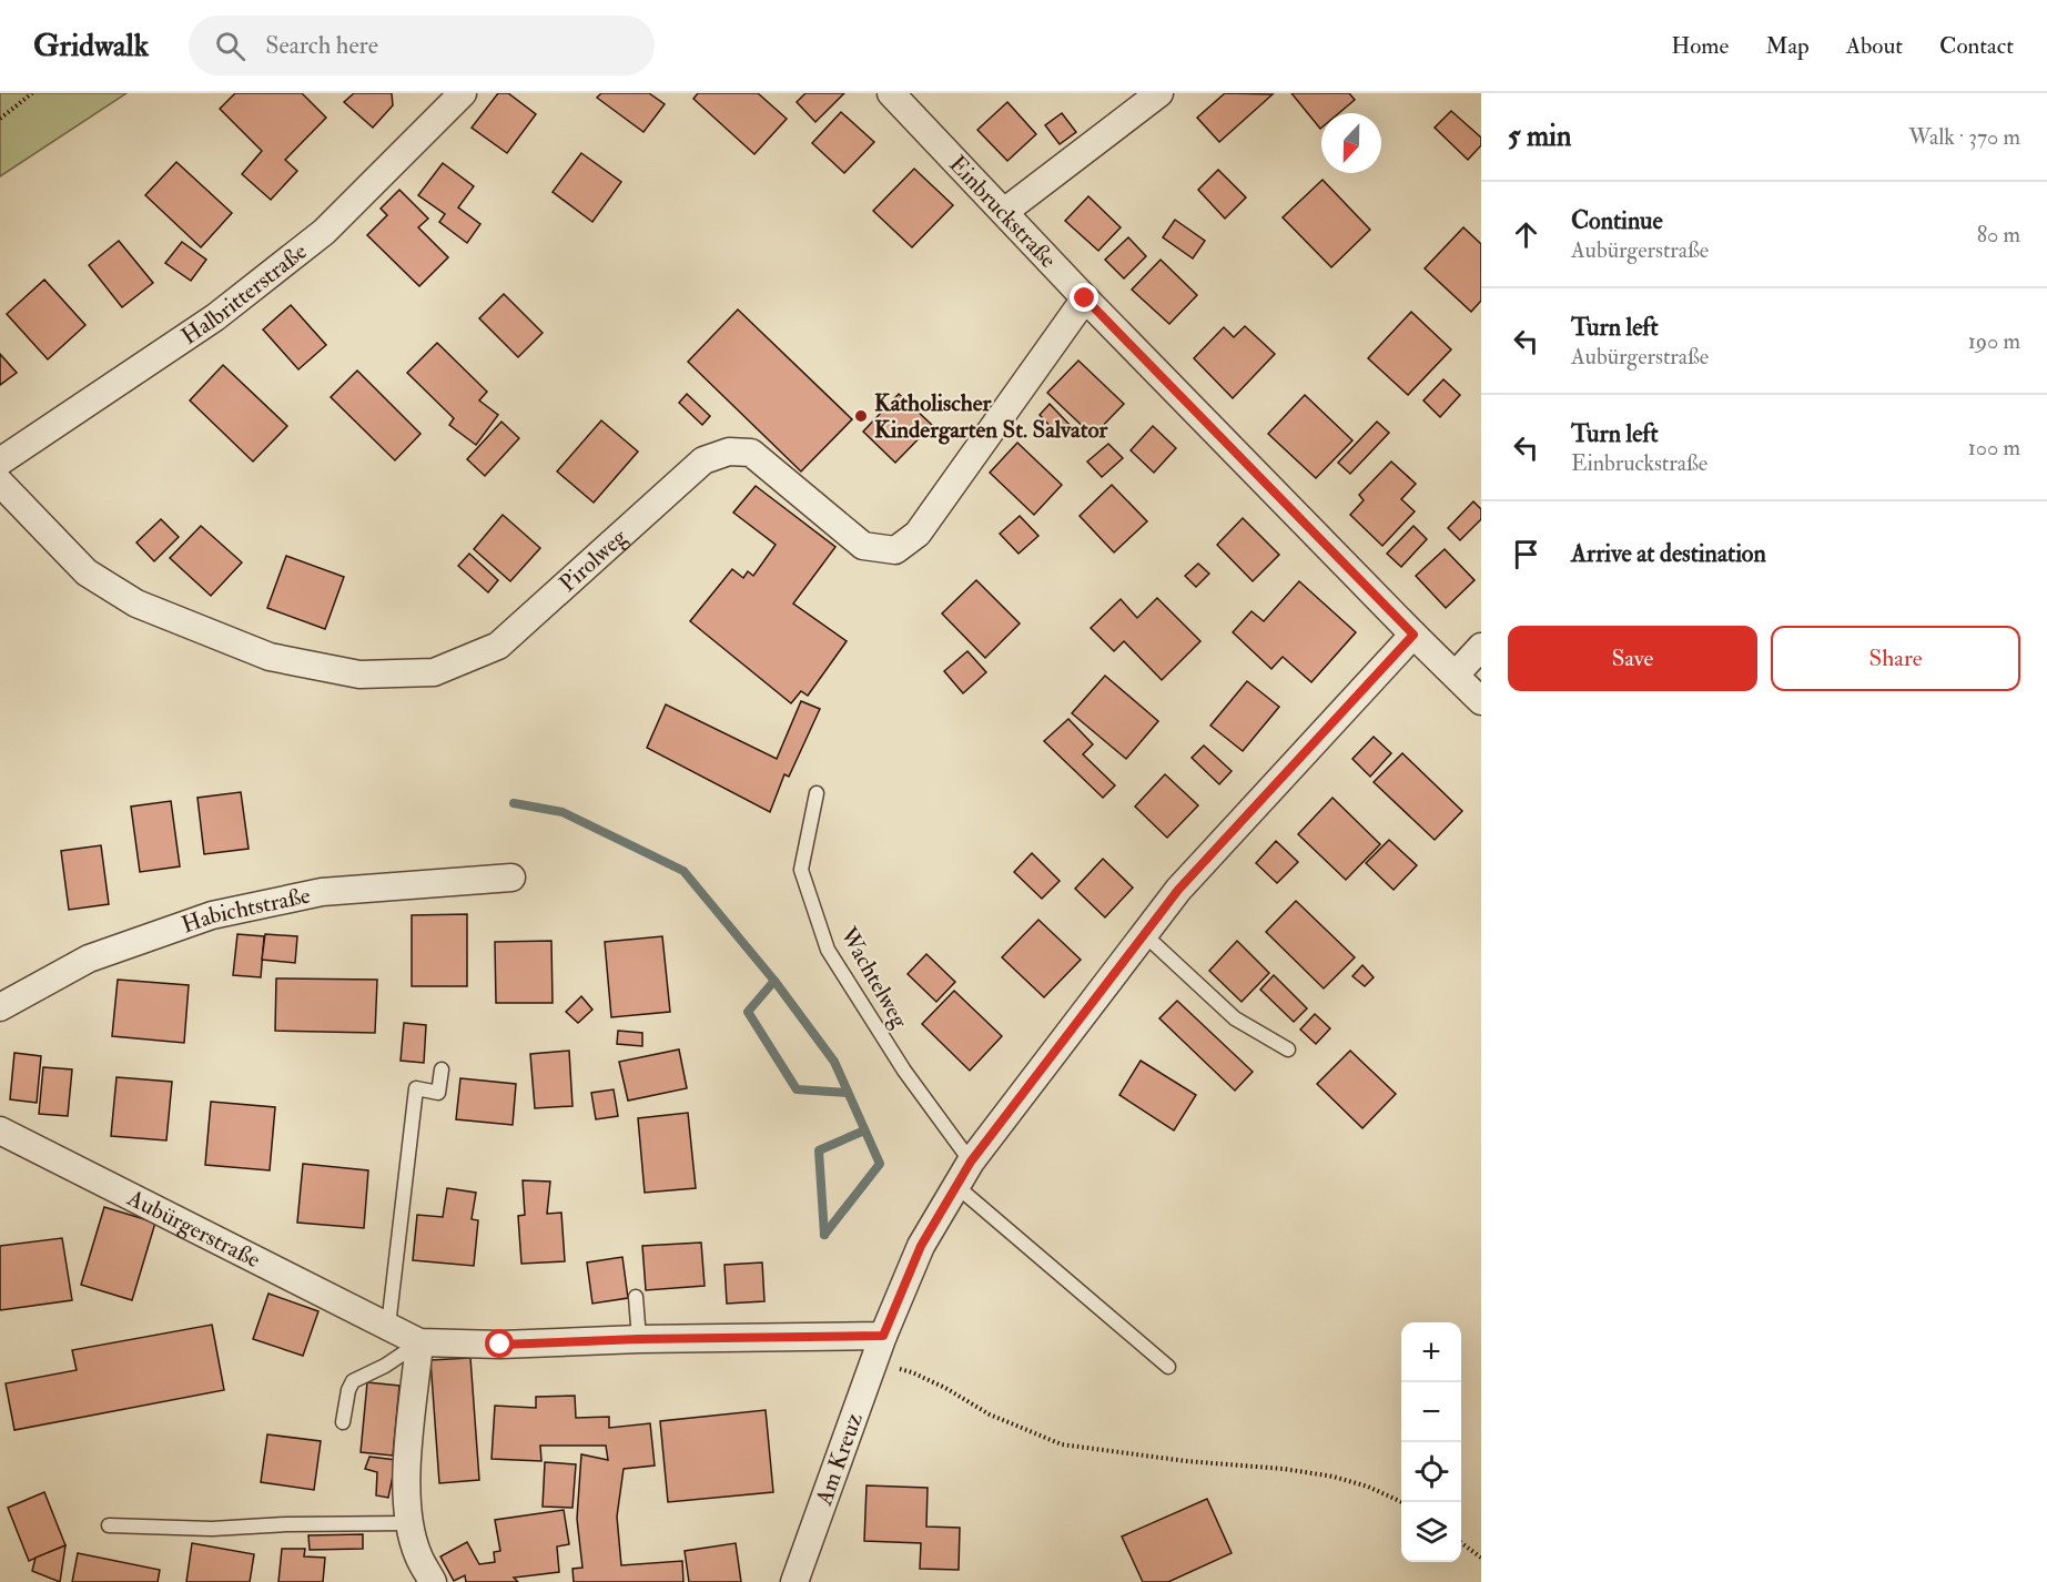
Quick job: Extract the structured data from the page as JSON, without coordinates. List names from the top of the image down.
{
  "streets": {
    "street": [
      "Einbruckstraße",
      "Halbritterstraße",
      "Pirolweg",
      "Habichtstraße",
      "Aubürgerstraße",
      "Am Kreuz"
    ],
    "lane": ["Wachtelweg"]
  },
  "crossings": [
    ["Einbruckstraße", "Pirolweg"],
    ["Halbritterstraße", "Pirolweg"],
    ["Aubürgerstraße", "Am Kreuz"]
  ],
  "places": ["Katholischer Kindergarten St. Salvator"],
  "north": "bottom",
  "page": {
    "header": "Gridwalk",
    "search": "Search here",
    "nav": [
      "Home",
      "Map",
      "About",
      "Contact"
    ],
    "heading": ["5 min", "Walk · 370 m"],
    "list": [
      ["Continue", "Aubürgerstraße", "80 m"],
      ["Turn left", "Aubürgerstraße", "190 m"],
      ["Turn left", "Einbruckstraße", "100 m"],
      "Arrive at destination"
    ],
    "buttons": ["Save", "Share"],
    "map_buttons": ["+", "−"]
  }
}
